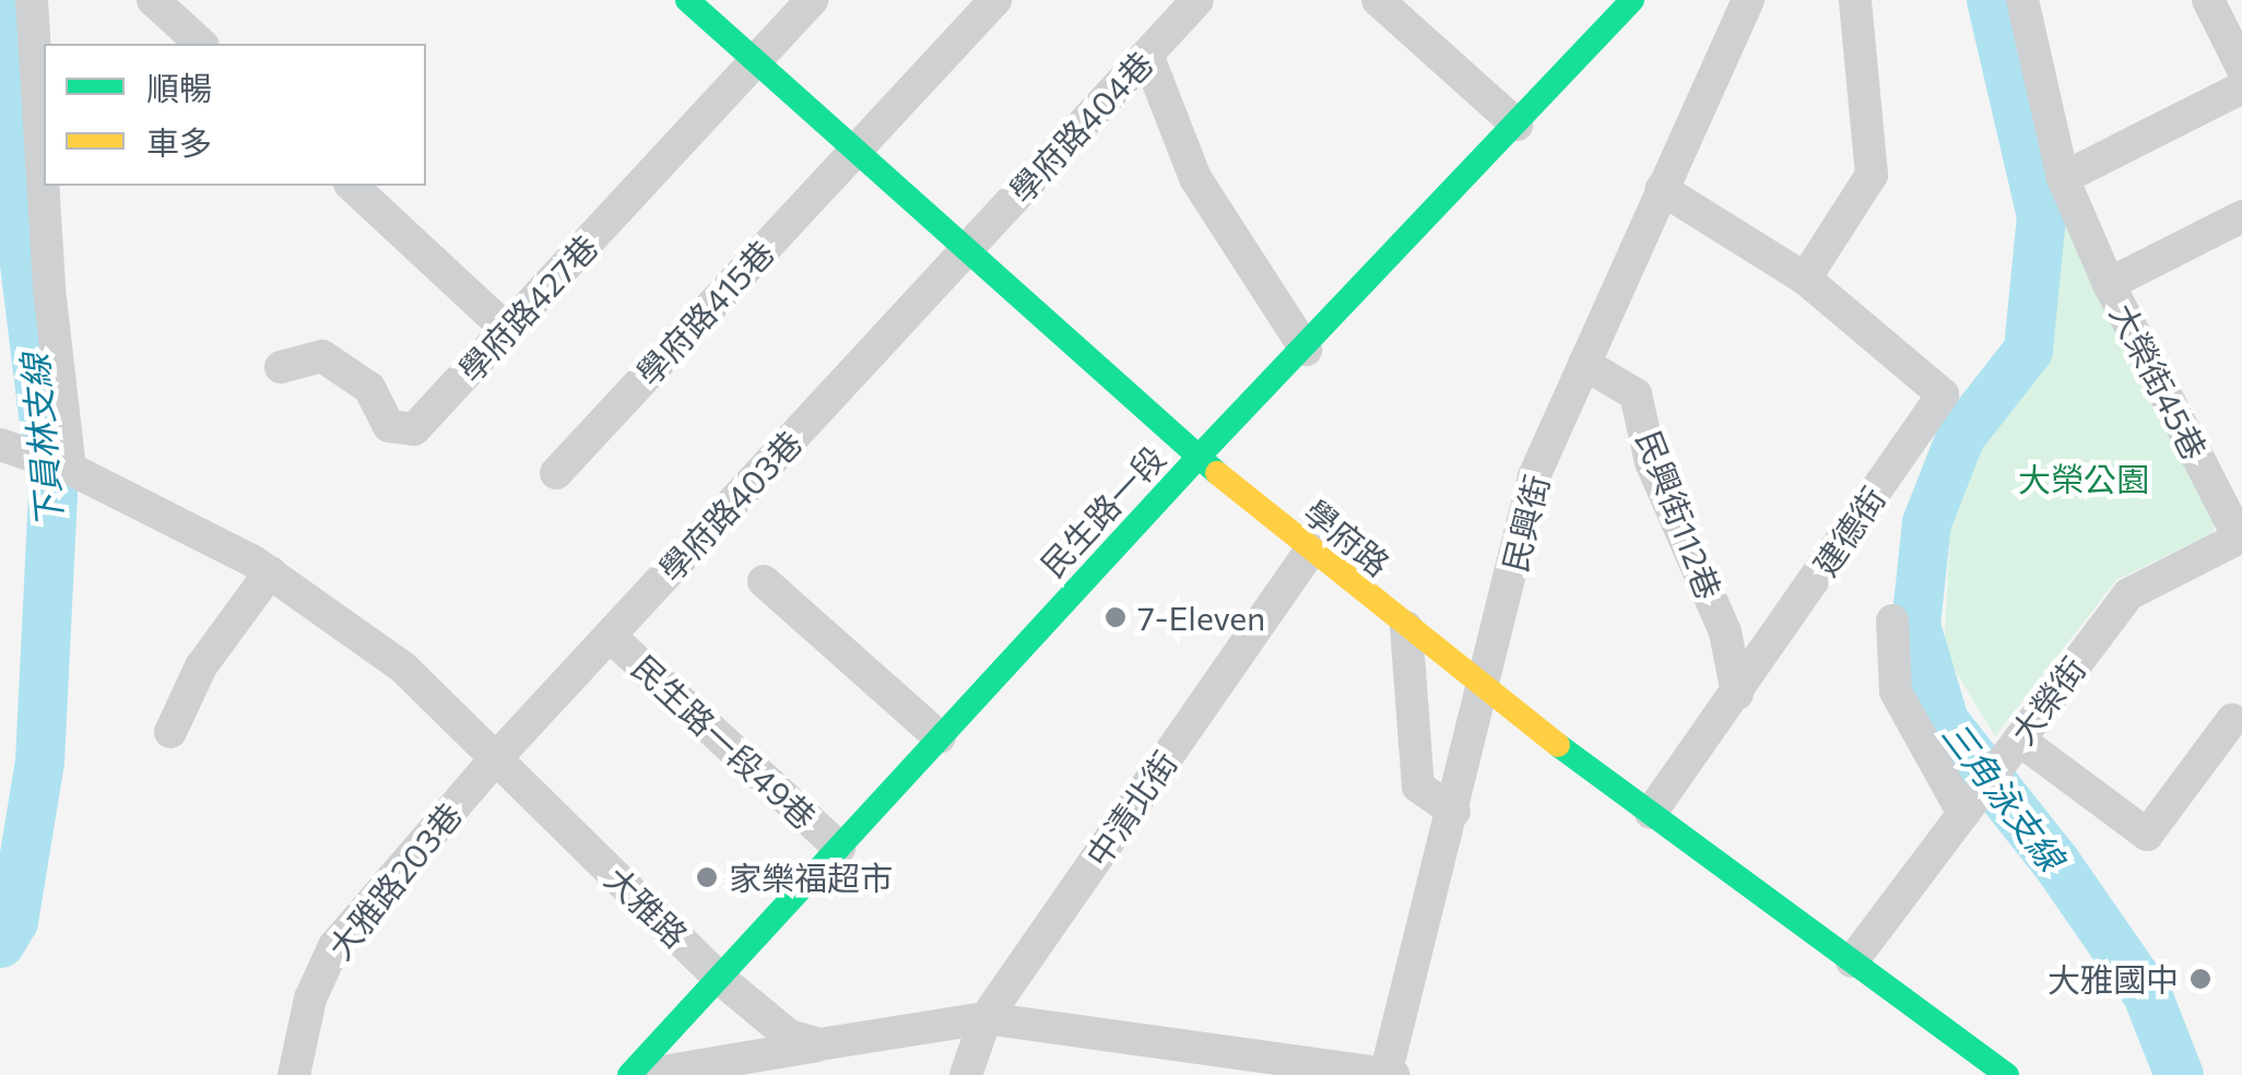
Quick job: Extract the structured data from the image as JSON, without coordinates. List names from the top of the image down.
{
  "streets": {
    "street": [
      "學府路404巷",
      "學府路427巷",
      "學府路415巷",
      "大榮街45巷",
      "學府路403巷",
      "民生路一段",
      "民興街112巷",
      "民興街",
      "建德街",
      "學府路",
      "大榮街",
      "民生路一段49巷",
      "中清北街",
      "大雅路203巷",
      "大雅路"
    ]
  },
  "crossings": [
    ["學府路404巷", "學府路403巷"],
    ["學府路404巷", "學府路"],
    ["學府路427巷", "學府路"],
    ["學府路415巷", "學府路"],
    ["大榮街45巷", "大榮街"],
    ["學府路403巷", "學府路"],
    ["學府路403巷", "民生路一段49巷"],
    ["學府路403巷", "大雅路203巷"],
    ["學府路403巷", "大雅路"],
    ["民生路一段", "學府路"],
    ["民生路一段", "民生路一段49巷"],
    ["民生路一段", "大雅路"],
    ["民興街112巷", "民興街"],
    ["民興街112巷", "建德街"],
    ["民興街", "建德街"],
    ["民興街", "學府路"],
    ["建德街", "學府路"],
    ["學府路", "大榮街"],
    ["學府路", "中清北街"],
    ["大雅路203巷", "大雅路"]
  ],
  "water": ["下員林支線", "三角泳支線"],
  "parks": ["大榮公園"],
  "places": ["7-Eleven", "家樂福超市", "大雅國中"],
  "legend": ["順暢", "車多"]
}
